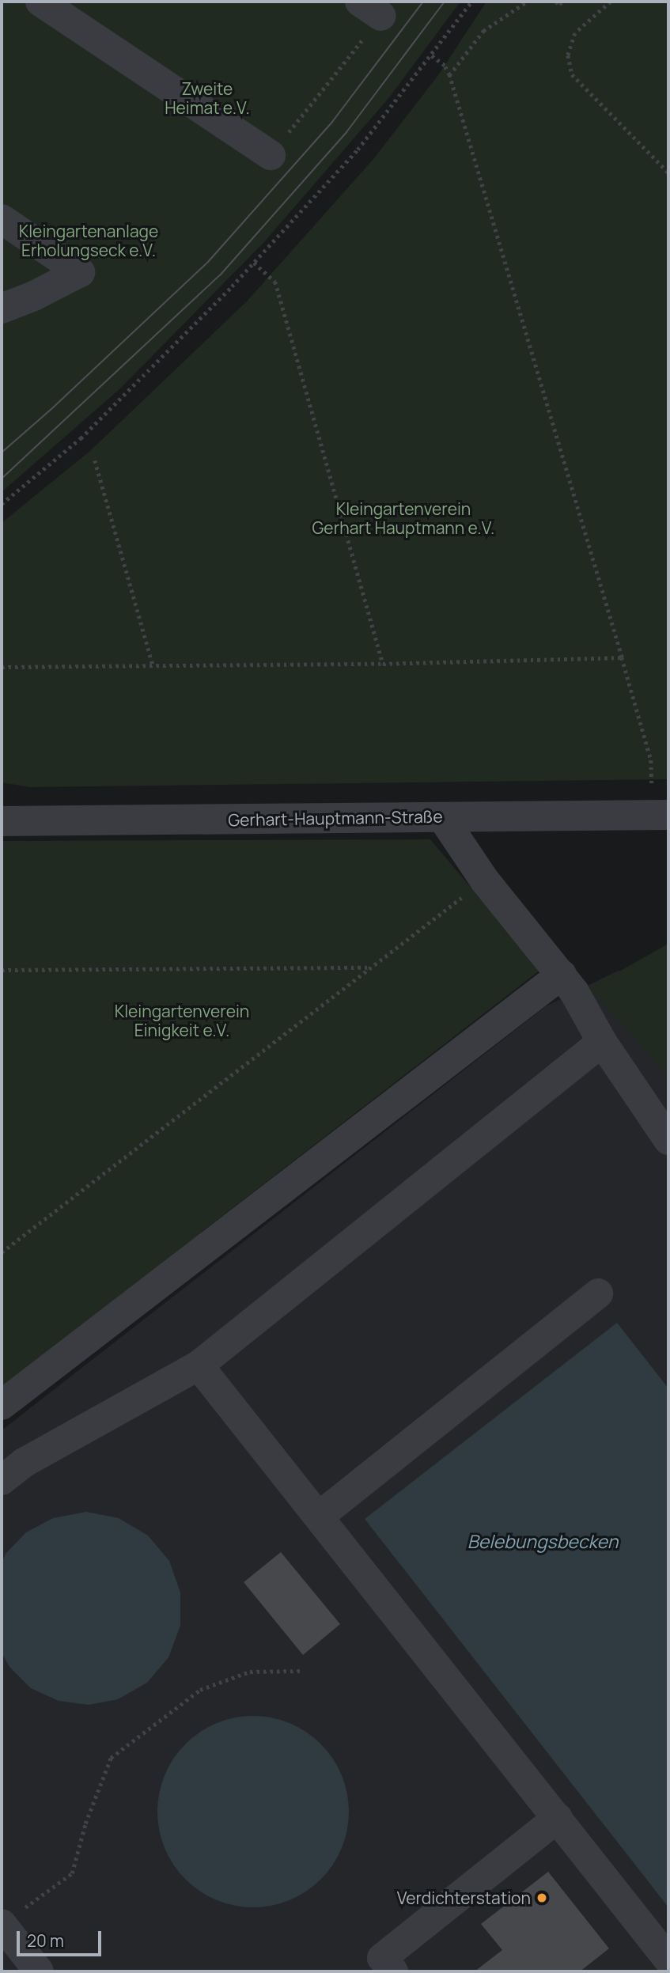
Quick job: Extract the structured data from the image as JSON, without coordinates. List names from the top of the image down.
{
  "streets": {
    "street": ["Gerhart-Hauptmann-Straße"]
  },
  "water": ["Belebungsbecken"],
  "parks": [
    "Zweite Heimat e.V.",
    "Kleingartenanlage Erholungseck e.V.",
    "Kleingartenverein Gerhart Hauptmann e.V.",
    "Kleingartenverein Einigkeit e.V."
  ],
  "places": ["Verdichterstation"],
  "scale_bar": "20 m"
}
